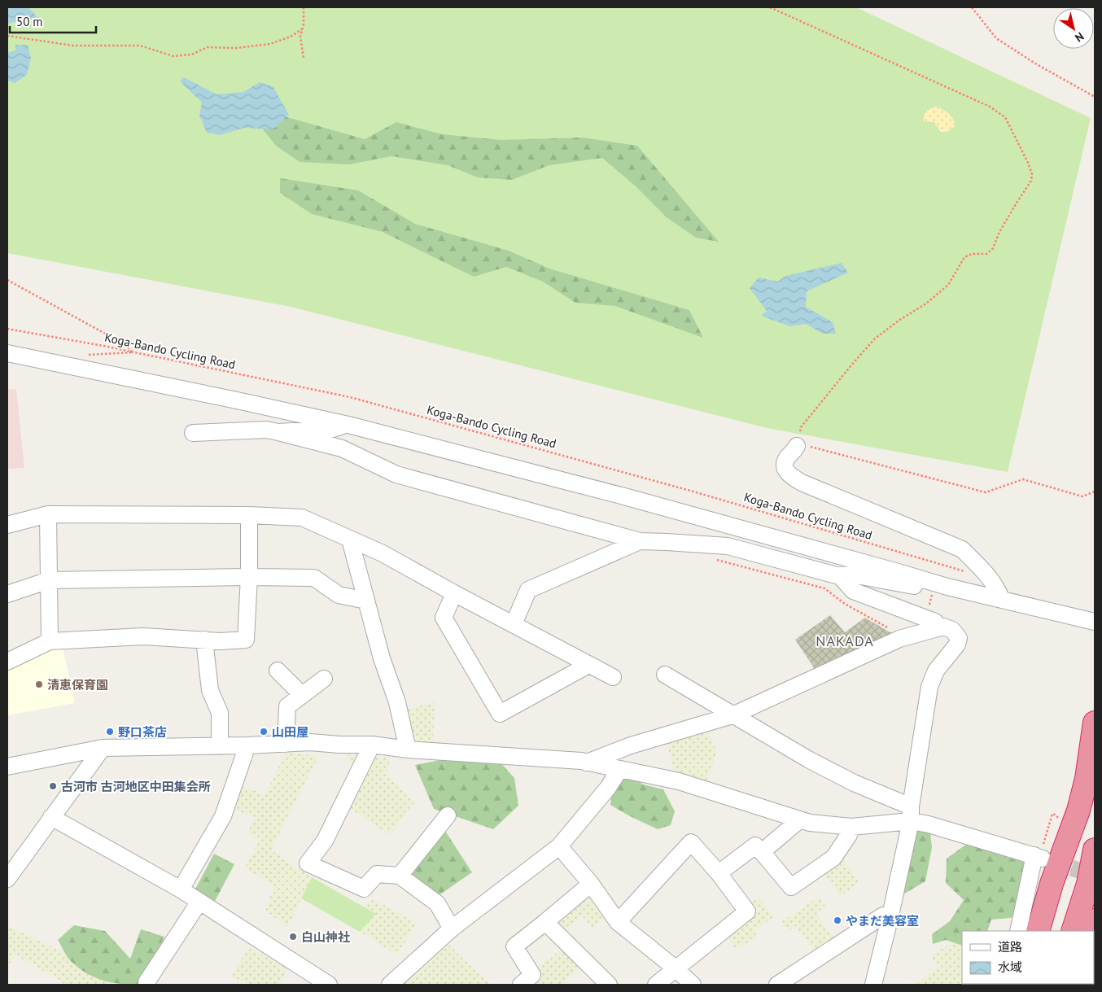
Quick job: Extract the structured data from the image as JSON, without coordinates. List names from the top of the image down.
{
  "streets": {
    "path": ["Koga-Bando Cycling Road"]
  },
  "districts": ["NAKADA"],
  "places": [
    "清恵保育園",
    "野口茶店",
    "山田屋",
    "古河市 古河地区中田集会所",
    "やまだ美容室",
    "白山神社"
  ],
  "legend": ["道路", "水域"],
  "scale_bar": "50 m",
  "north": "bottom right"
}
